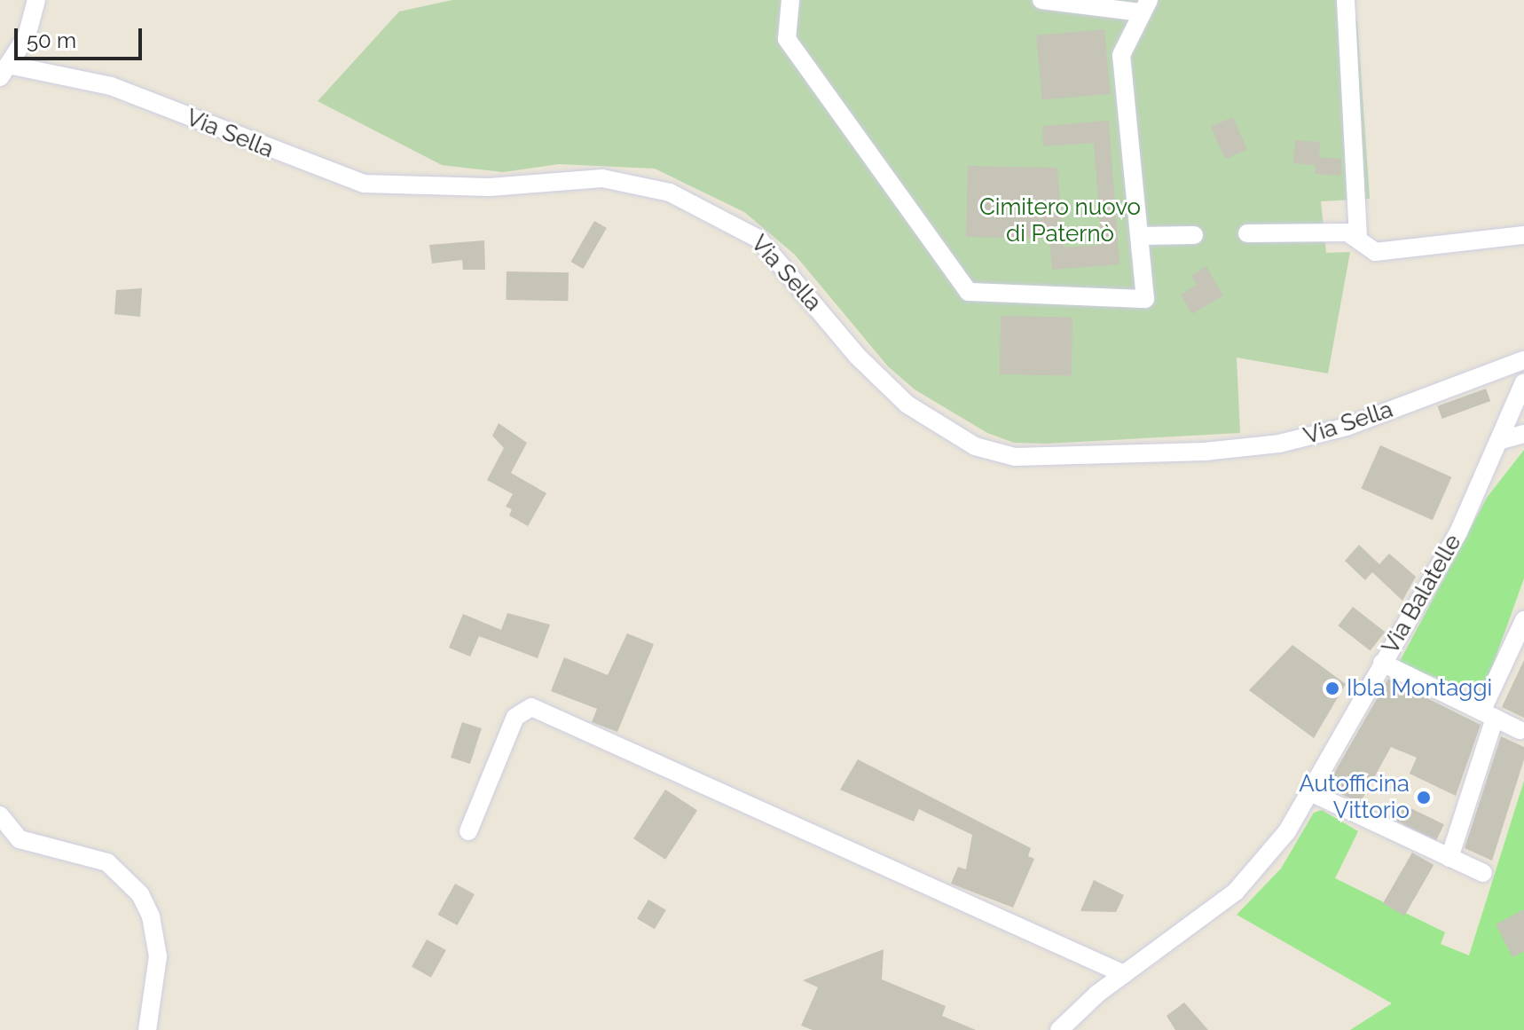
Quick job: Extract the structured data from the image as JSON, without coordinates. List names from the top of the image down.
{
  "streets": {
    "street": ["Via Sella", "Via Balatelle"]
  },
  "parks": ["Cimitero nuovo di Paternò"],
  "places": ["Ibla Montaggi", "Autofficina Vittorio"],
  "scale_bar": "50 m"
}
